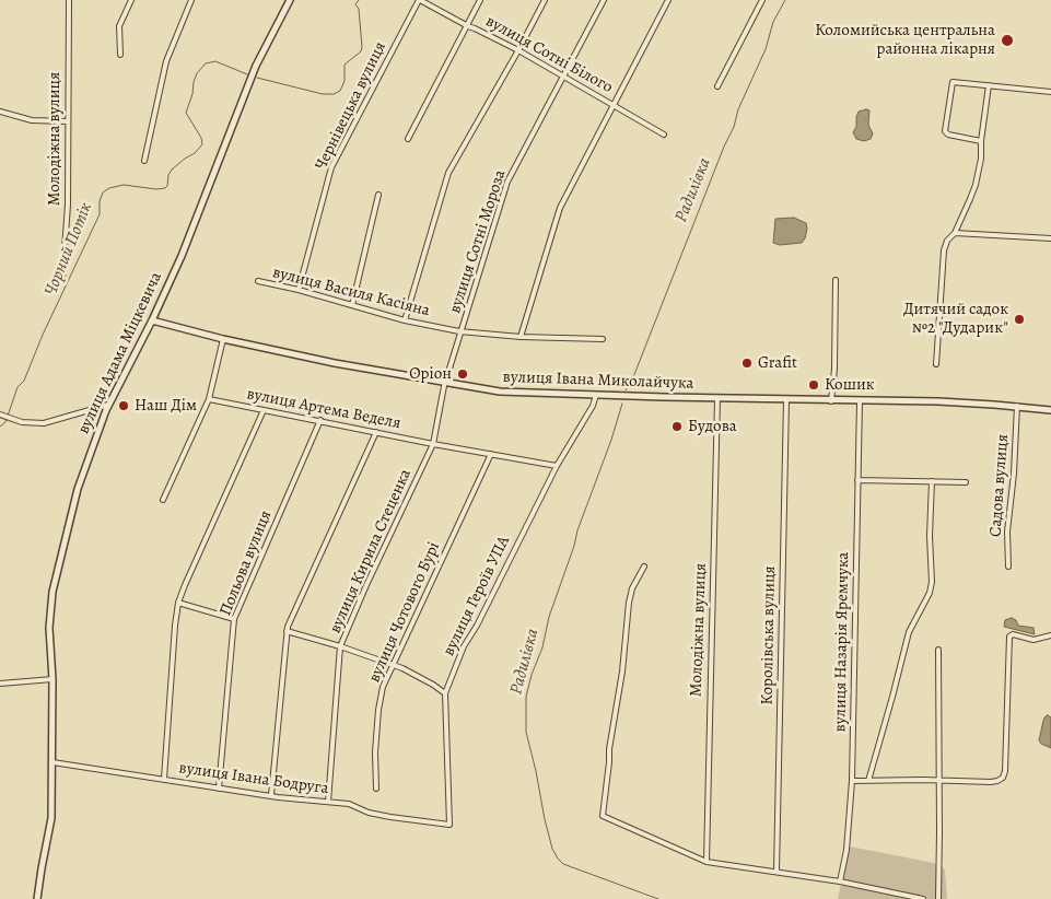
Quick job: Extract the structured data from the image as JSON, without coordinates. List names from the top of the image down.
{
  "streets": {
    "street": [
      "вулиця Сотні Білого",
      "Чернівецька вулиця",
      "Молодіжна вулиця",
      "вулиця Сотні Мороза",
      "вулиця Василя Касіяна",
      "вулиця Адама Міцкевича",
      "вулиця Івана Миколайчука",
      "вулиця Артема Веделя",
      "Садова вулиця",
      "вулиця Кирила Стеценка",
      "Польова вулиця",
      "вулиця Героїв УПА",
      "вулиця Чотового Бурі",
      "Королівська вулиця",
      "вулиця Назарія Яремчука",
      "вулиця Івана Бодруга"
    ]
  },
  "crossings": [
    ["вулиця Сотні Білого", "Чернівецька вулиця"],
    ["вулиця Сотні Білого", "вулиця Сотні Мороза"],
    ["Чернівецька вулиця", "вулиця Василя Касіяна"],
    ["Молодіжна вулиця", "вулиця Івана Миколайчука"],
    ["вулиця Сотні Мороза", "вулиця Василя Касіяна"],
    ["вулиця Сотні Мороза", "вулиця Івана Миколайчука"],
    ["вулиця Сотні Мороза", "вулиця Артема Веделя"],
    ["вулиця Сотні Мороза", "вулиця Кирила Стеценка"],
    ["вулиця Адама Міцкевича", "вулиця Івана Миколайчука"],
    ["вулиця Адама Міцкевича", "вулиця Івана Бодруга"],
    ["вулиця Івана Миколайчука", "Садова вулиця"],
    ["вулиця Івана Миколайчука", "вулиця Героїв УПА"],
    ["вулиця Івана Миколайчука", "Королівська вулиця"],
    ["вулиця Івана Миколайчука", "вулиця Назарія Яремчука"],
    ["вулиця Артема Веделя", "вулиця Кирила Стеценка"],
    ["вулиця Артема Веделя", "Польова вулиця"],
    ["вулиця Артема Веделя", "вулиця Героїв УПА"],
    ["вулиця Артема Веделя", "вулиця Чотового Бурі"],
    ["вулиця Кирила Стеценка", "вулиця Івана Бодруга"],
    ["Польова вулиця", "вулиця Івана Бодруга"],
    ["вулиця Героїв УПА", "вулиця Івана Бодруга"]
  ],
  "water": ["Радилівка", "Чорний Потік"],
  "places": [
    "Коломийська центральна районна лікарня",
    "Дитячий садок №2 \"Дударик\"",
    "Grafit",
    "Оріон",
    "Кошик",
    "Наш Дім",
    "Будова"
  ]
}
